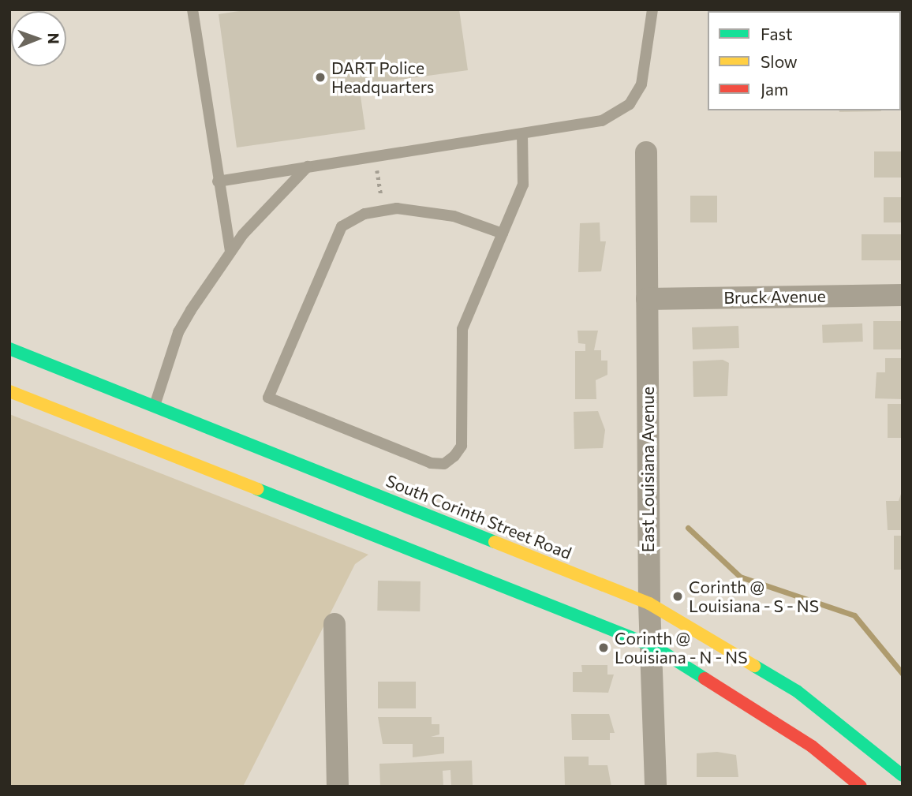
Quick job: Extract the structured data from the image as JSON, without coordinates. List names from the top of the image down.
{
  "streets": {
    "main road": ["South Corinth Street Road"],
    "street": ["Bruck Avenue", "East Louisiana Avenue"]
  },
  "crossings": [
    ["Bruck Avenue", "East Louisiana Avenue"],
    ["East Louisiana Avenue", "South Corinth Street Road"]
  ],
  "places": ["DART Police Headquarters", "Corinth @ Louisiana - S - NS", "Corinth @ Louisiana - N - NS"],
  "legend": ["Fast", "Slow", "Jam"],
  "north": "right"
}
